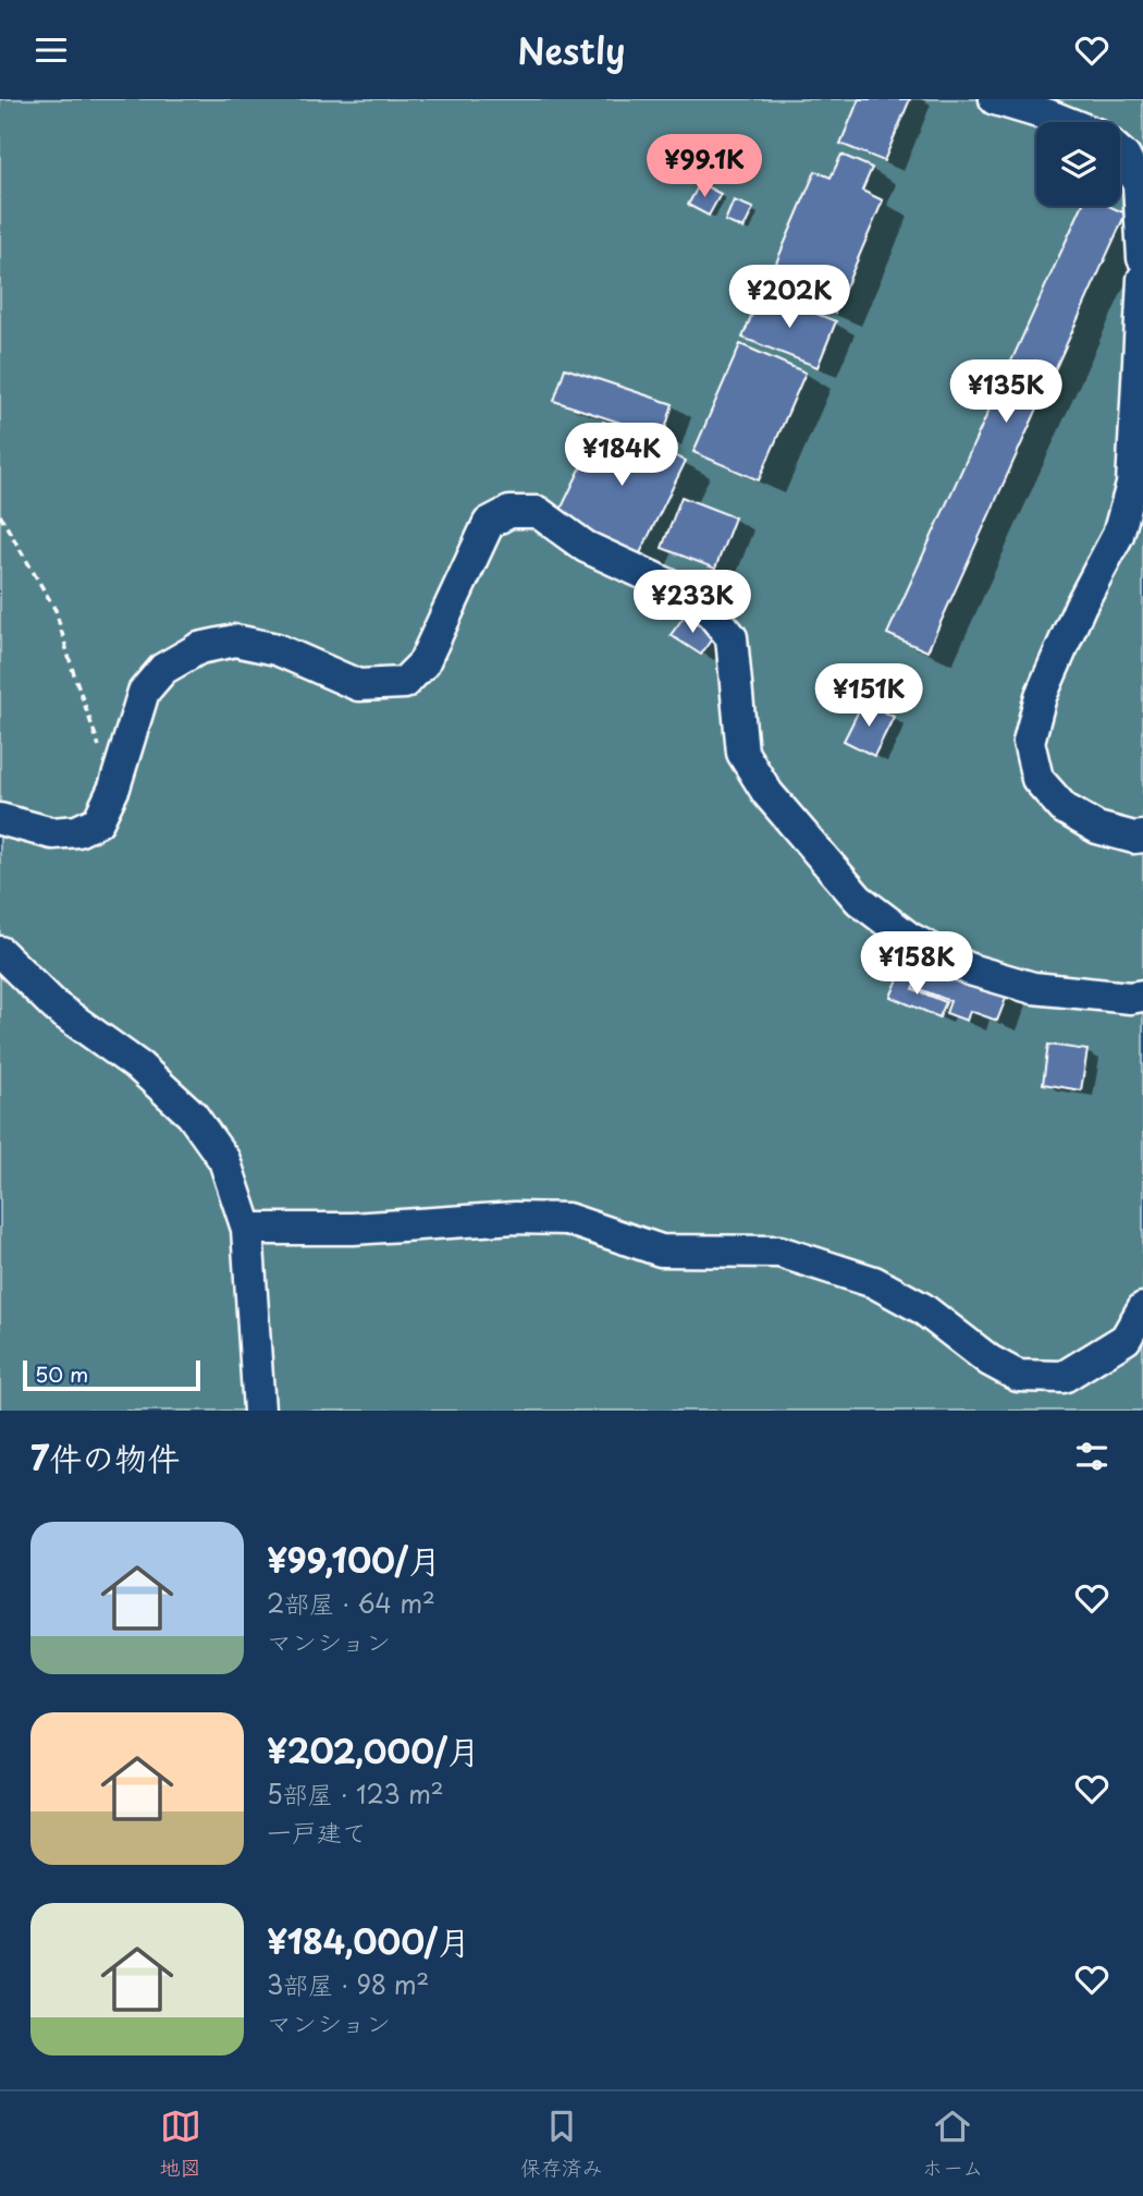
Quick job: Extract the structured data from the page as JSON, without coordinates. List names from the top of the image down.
{
  "scale_bar": "50 m",
  "page": {
    "header": "Nestly",
    "price": [
      "¥99.1K",
      "¥202K",
      "¥135K",
      "¥184K",
      "¥233K",
      "¥151K",
      "¥158K"
    ],
    "scale": "50 m",
    "heading": "7件の物件",
    "list": [
      {
        "name": "¥99,100/月",
        "note": "2部屋 · 64 m² · マンション"
      },
      {
        "name": "¥202,000/月",
        "note": "5部屋 · 123 m² · 一戸建て"
      },
      {
        "name": "¥184,000/月",
        "note": "3部屋 · 98 m² · マンション"
      }
    ],
    "tabs": ["地図", "保存済み", "ホーム"]
  }
}
